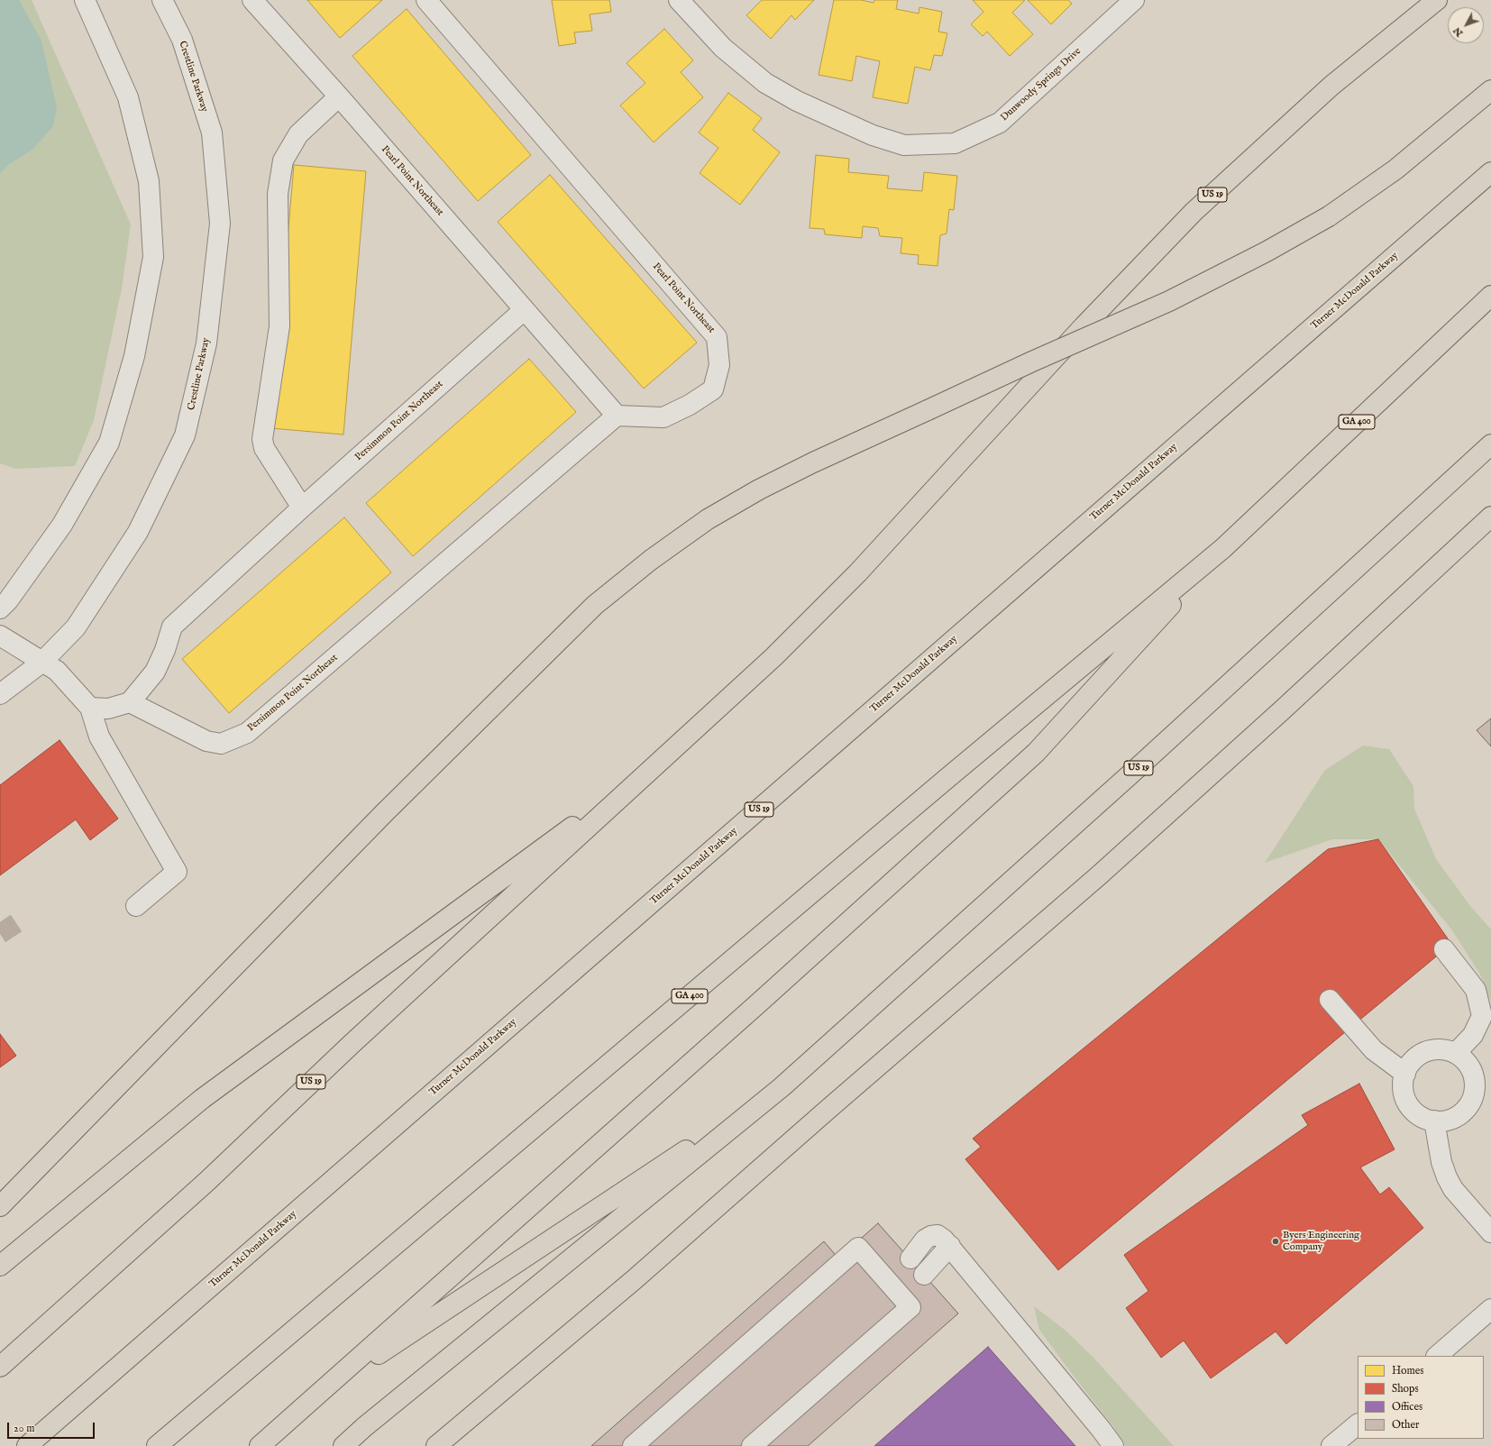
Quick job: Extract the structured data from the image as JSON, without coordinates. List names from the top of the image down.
{
  "streets": {
    "highway": ["US 19", "Turner McDonald Parkway", "GA 400"],
    "street": [
      "Crestline Parkway",
      "Dunwoody Springs Drive",
      "Pearl Point Northeast",
      "Persimmon Point Northeast"
    ]
  },
  "crossings": [
    ["Pearl Point Northeast", "Persimmon Point Northeast"]
  ],
  "places": ["Byers Engineering Company"],
  "legend": [
    "Homes",
    "Shops",
    "Offices",
    "Other"
  ],
  "scale_bar": "20 m",
  "north": "bottom left"
}
